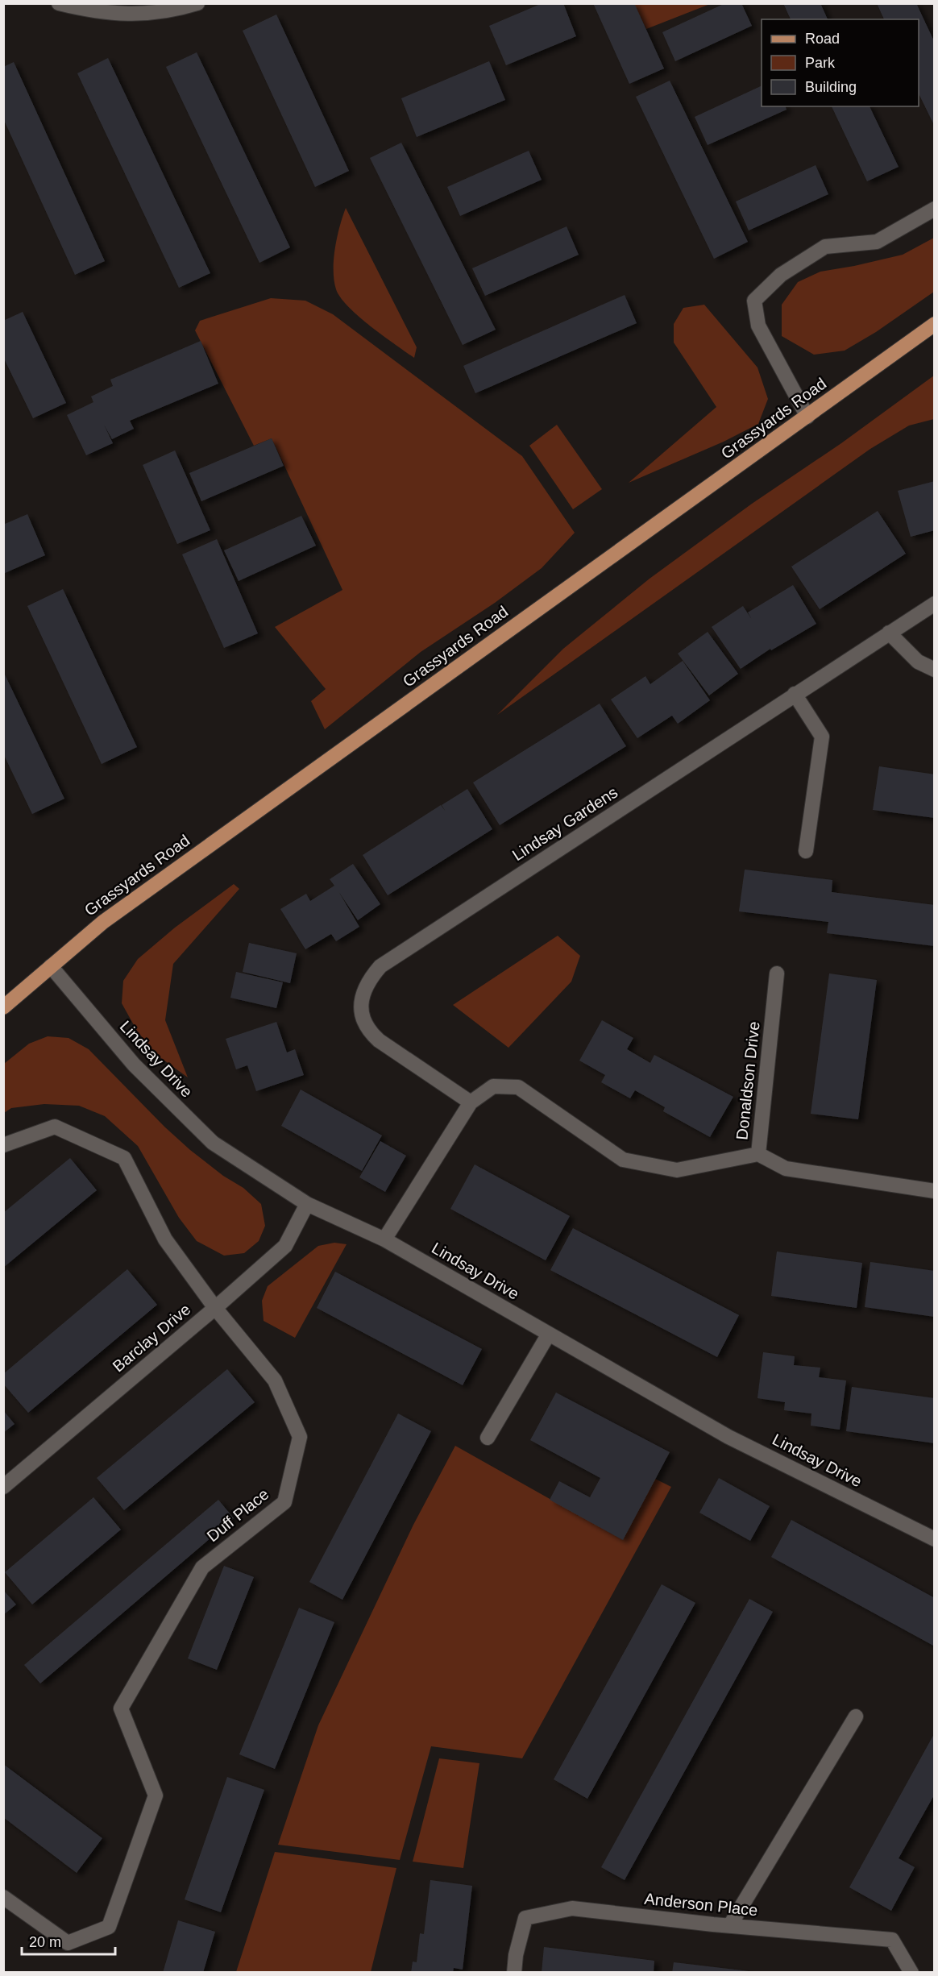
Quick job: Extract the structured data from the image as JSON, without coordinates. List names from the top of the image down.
{
  "streets": {
    "main road": ["Grassyards Road"],
    "street": [
      "Lindsay Gardens",
      "Lindsay Drive",
      "Donaldson Drive",
      "Barclay Drive",
      "Duff Place",
      "Anderson Place"
    ]
  },
  "crossings": [
    ["Grassyards Road", "Lindsay Drive"],
    ["Lindsay Drive", "Barclay Drive"],
    ["Barclay Drive", "Duff Place"]
  ],
  "legend": ["Road", "Park", "Building"],
  "scale_bar": "20 m"
}
